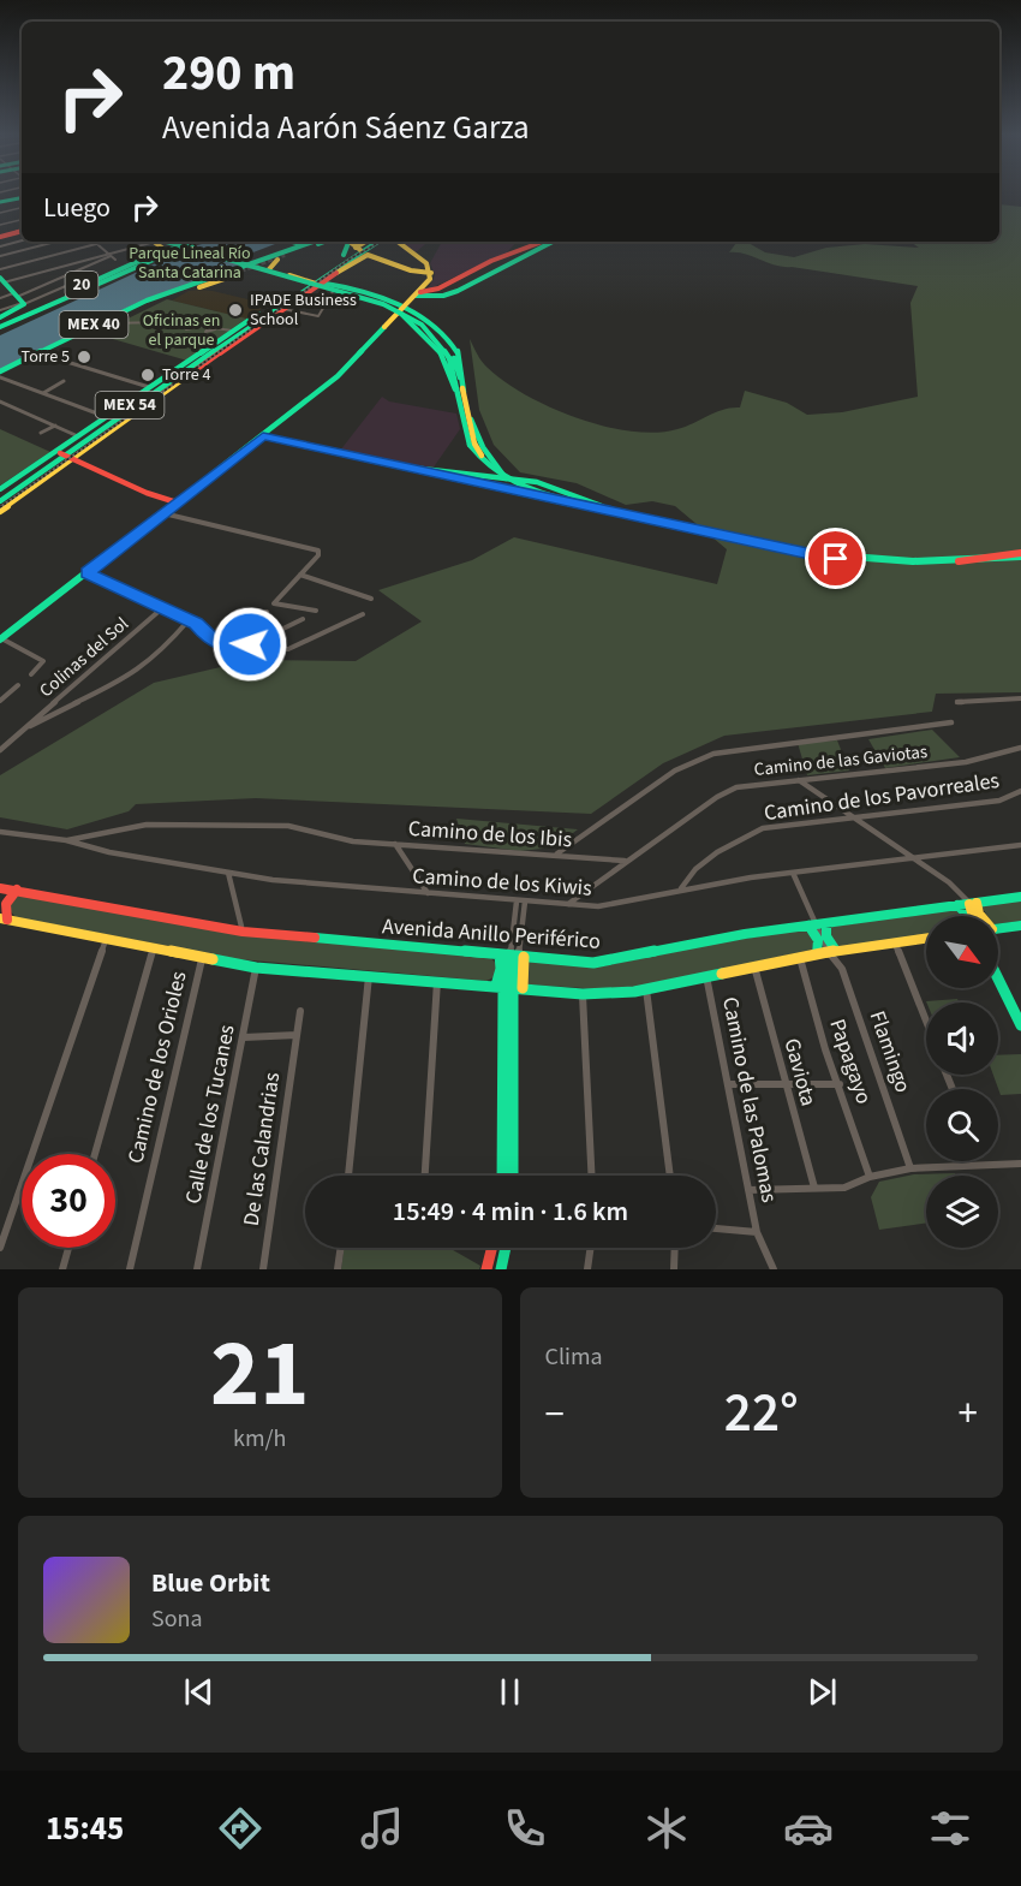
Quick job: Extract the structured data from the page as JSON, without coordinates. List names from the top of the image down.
{
  "streets": {
    "main road": [
      "20",
      "MEX 40",
      "MEX 54",
      "Avenida Anillo Periférico"
    ],
    "street": [
      "Colinas del Sol",
      "Camino de las Gaviotas",
      "Camino de los Pavorreales",
      "Camino de los Ibis",
      "Camino de los Kiwis",
      "Flamingo",
      "Papagayo",
      "Camino de los Orioles",
      "Gaviota",
      "Camino de las Palomas",
      "Calle de los Tucanes",
      "De las Calandrias"
    ]
  },
  "crossings": [
    ["Camino de las Gaviotas", "Camino de los Ibis"],
    ["Camino de las Gaviotas", "Camino de los Kiwis"],
    ["Camino de los Pavorreales", "Camino de los Kiwis"],
    ["Camino de los Ibis", "Camino de los Kiwis"],
    ["Camino de los Kiwis", "Flamingo"],
    ["Avenida Anillo Periférico", "Flamingo"]
  ],
  "parks": ["Parque Lineal Río Santa Catarina", "Oficinas en el parque"],
  "places": ["IPADE Business School", "Torre 5", "Torre 4"],
  "north": "bottom right",
  "page": {
    "turn": ["290 m", "Avenida Aarón Sáenz Garza"],
    "then": "Luego",
    "limit": "30",
    "trip": "15:49 · 4 min · 1.6 km",
    "tile": [
      ["21", "km/h"],
      "Clima"
    ],
    "heat": ["−", "22°", "+"],
    "song": ["Blue Orbit", "Sona"],
    "tabs": "15:45"
  }
}
